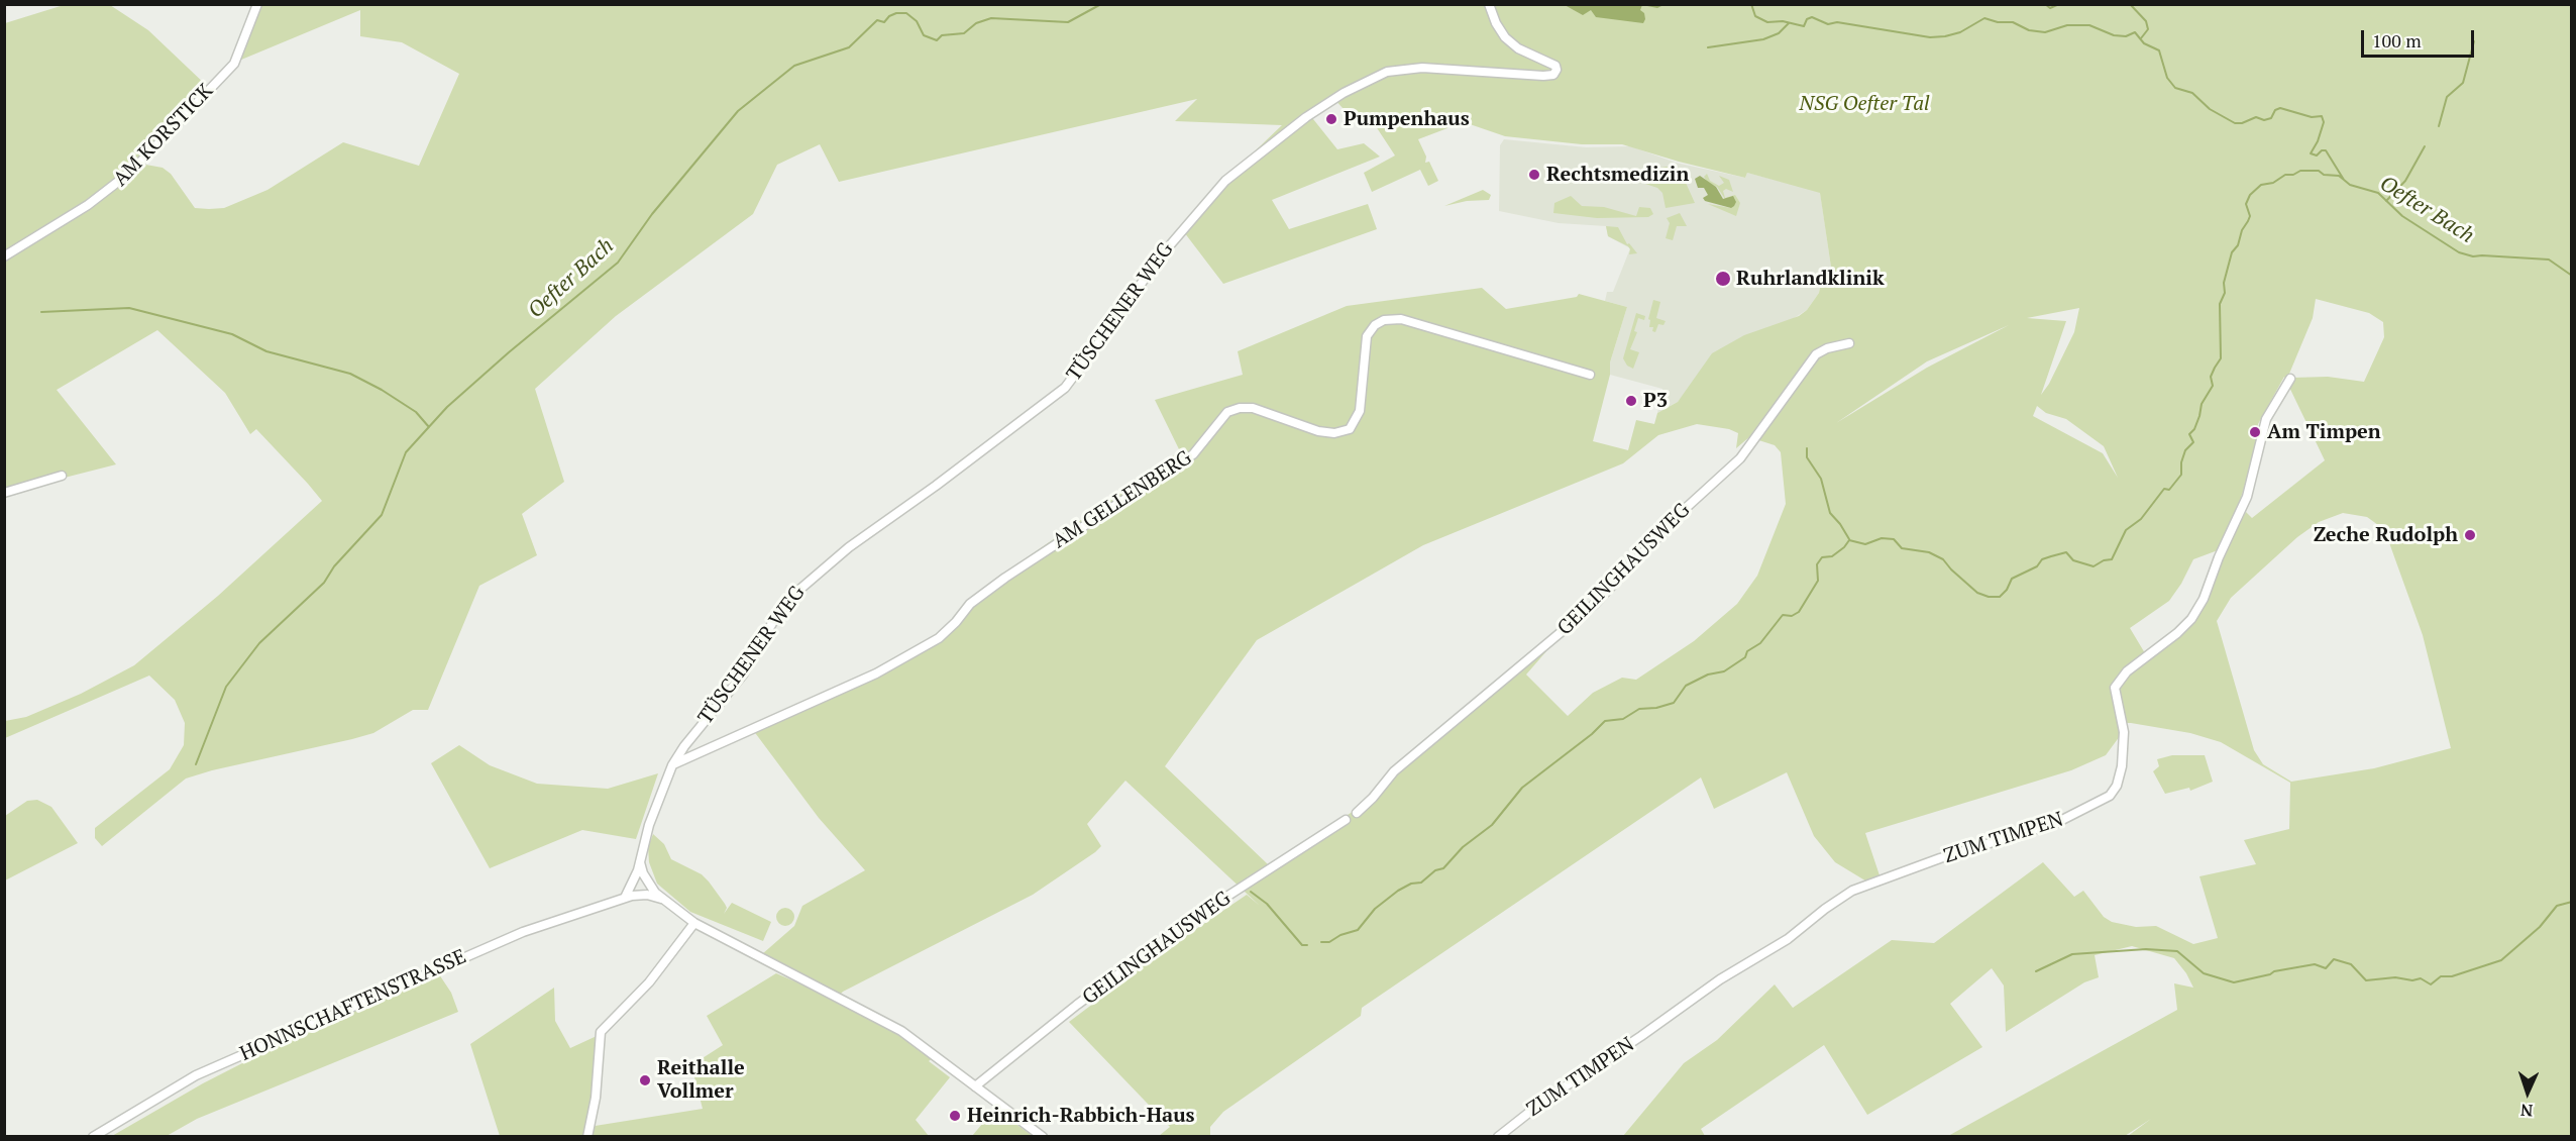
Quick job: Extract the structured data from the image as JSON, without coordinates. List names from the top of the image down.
{
  "streets": {
    "street": [
      "AM KORSTICK",
      "TÜSCHENER WEG",
      "AM GELLENBERG",
      "GEILINGHAUSWEG",
      "ZUM TIMPEN",
      "HONNSCHAFTENSTRASSE"
    ]
  },
  "crossings": [
    ["TÜSCHENER WEG", "AM GELLENBERG"],
    ["TÜSCHENER WEG", "HONNSCHAFTENSTRASSE"]
  ],
  "water": ["Oefter Bach"],
  "parks": ["NSG Oefter Tal"],
  "places": [
    "Pumpenhaus",
    "Rechtsmedizin",
    "Ruhrlandklinik",
    "P3",
    "Am Timpen",
    "Zeche Rudolph",
    "Reithalle Vollmer",
    "Heinrich-Rabbich-Haus"
  ],
  "scale_bar": "100 m",
  "north": "bottom"
}
